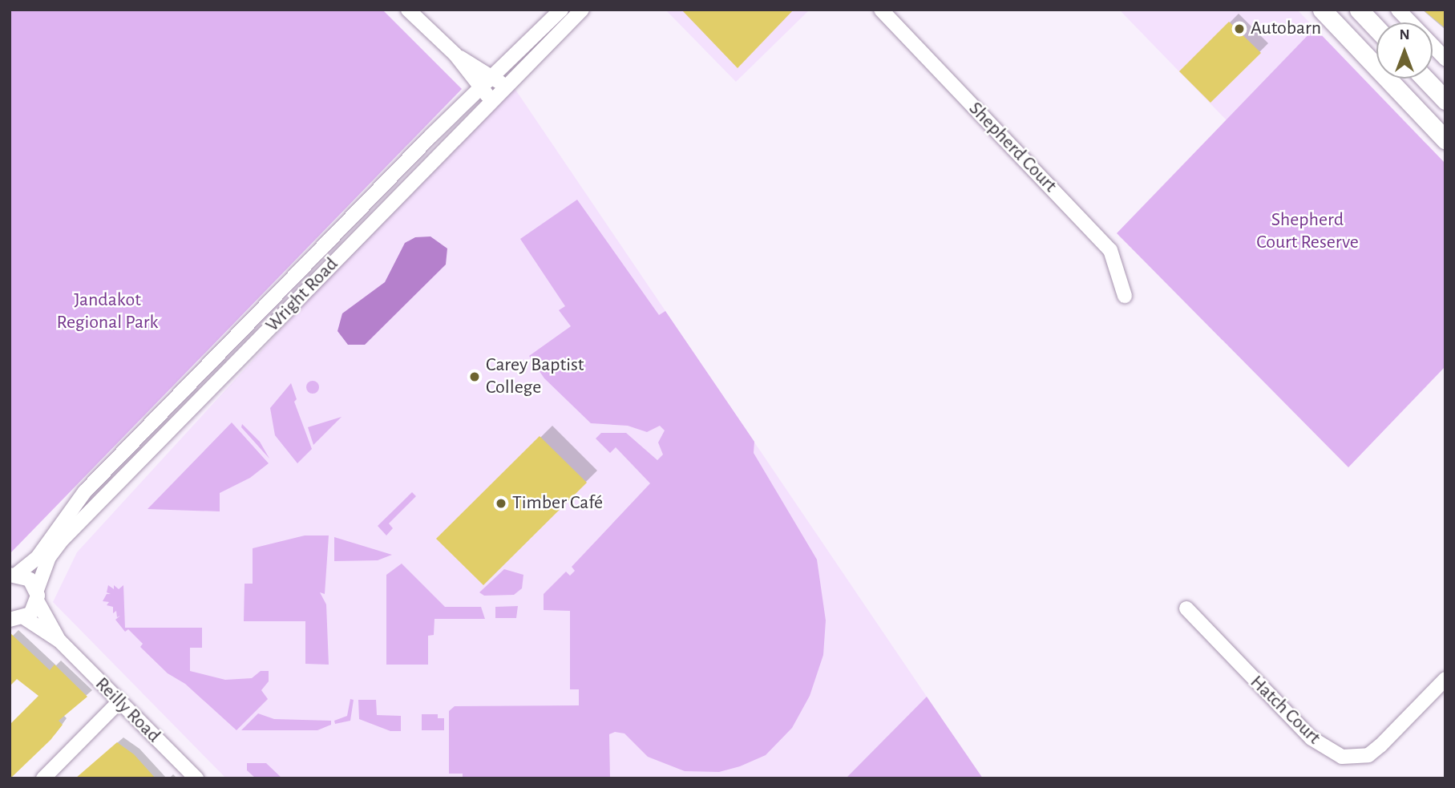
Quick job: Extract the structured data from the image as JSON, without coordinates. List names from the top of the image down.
{
  "streets": {
    "street": [
      "Shepherd Court",
      "Wright Road",
      "Reilly Road",
      "Hatch Court"
    ]
  },
  "crossings": [
    ["Wright Road", "Reilly Road"]
  ],
  "parks": ["Shepherd Court Reserve", "Jandakot Regional Park"],
  "places": ["Autobarn", "Carey Baptist College", "Timber Café"],
  "north": "top"
}
